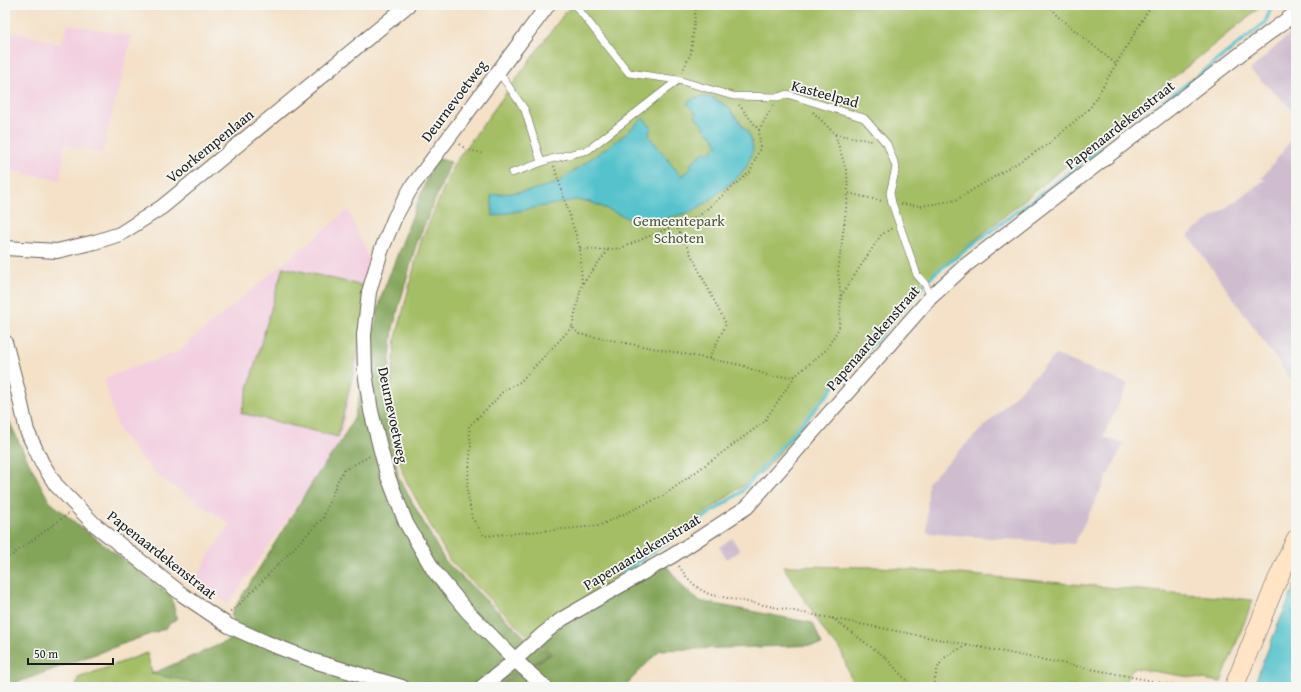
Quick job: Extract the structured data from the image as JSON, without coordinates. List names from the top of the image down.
{
  "streets": {
    "street": ["Deurnevoetweg", "Papenaardekenstraat", "Voorkempenlaan"],
    "lane": ["Kasteelpad"]
  },
  "crossings": [
    ["Kasteelpad", "Papenaardekenstraat"],
    ["Deurnevoetweg", "Papenaardekenstraat"]
  ],
  "parks": ["Gemeentepark Schoten"],
  "scale_bar": "50 m"
}
